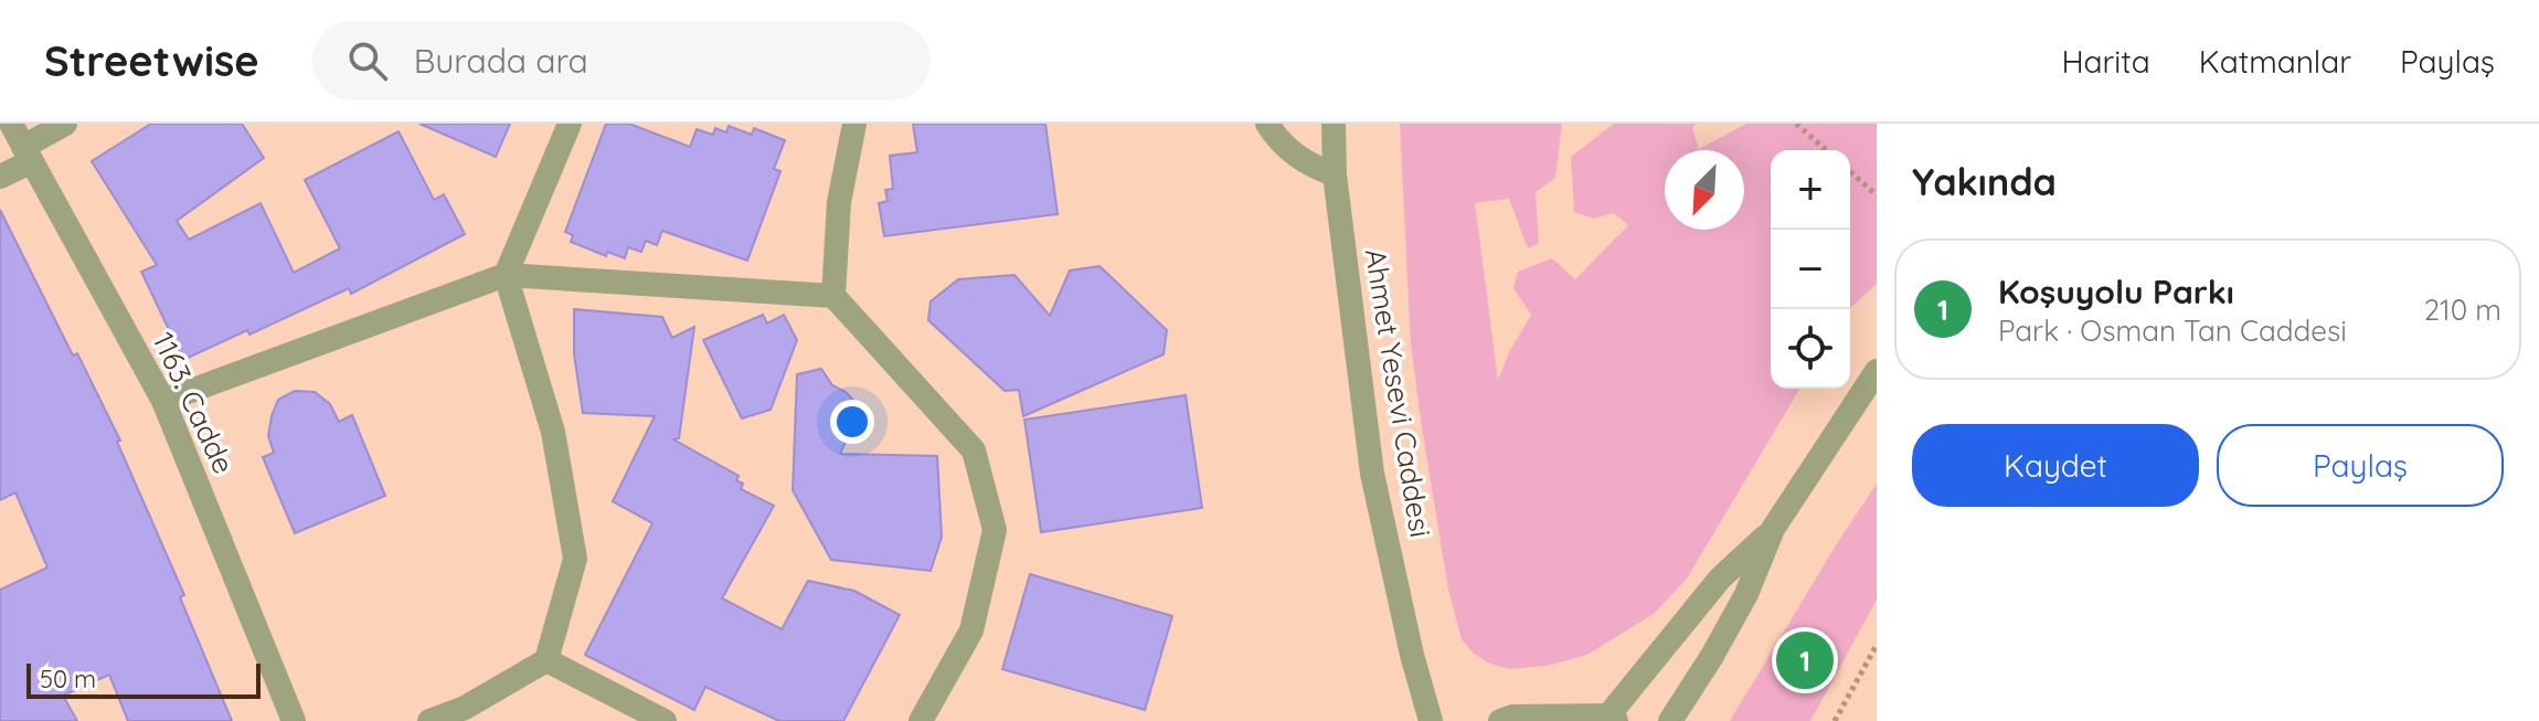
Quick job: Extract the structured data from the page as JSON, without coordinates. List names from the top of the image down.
{
  "streets": {
    "street": ["Ahmet Yesevi Caddesi", "1163. Cadde"]
  },
  "scale_bar": "50 m",
  "north": "bottom left",
  "page": {
    "header": "Streetwise",
    "search": "Burada ara",
    "nav": ["Harita", "Katmanlar", "Paylaş"],
    "heading": "Yakında",
    "map_buttons": ["+", "−"],
    "list": [
      {
        "mark": "1",
        "name": "Koşuyolu Parkı",
        "note": "Park · Osman Tan Caddesi",
        "value": "210 m"
      }
    ],
    "buttons": ["Kaydet", "Paylaş"],
    "pins": "1",
    "scale": "50 m"
  }
}
